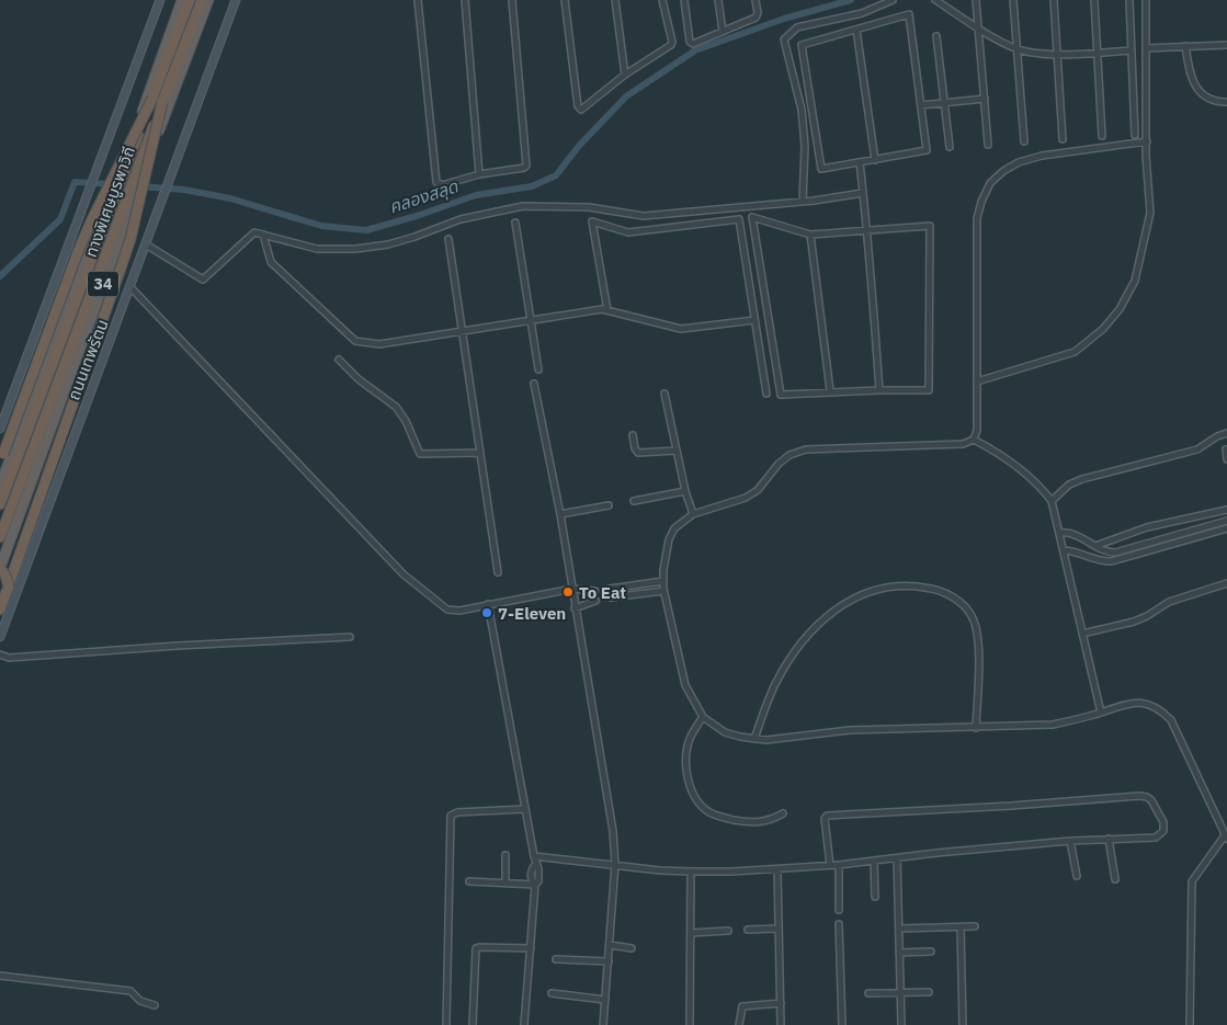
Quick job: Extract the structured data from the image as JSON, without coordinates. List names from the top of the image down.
{
  "streets": {
    "highway": ["ทางพิเศษบูรพาวิถี", "34", "ถนนเทพรัตน"]
  },
  "water": ["คลองสลุด"],
  "places": ["To Eat", "7-Eleven"]
}
